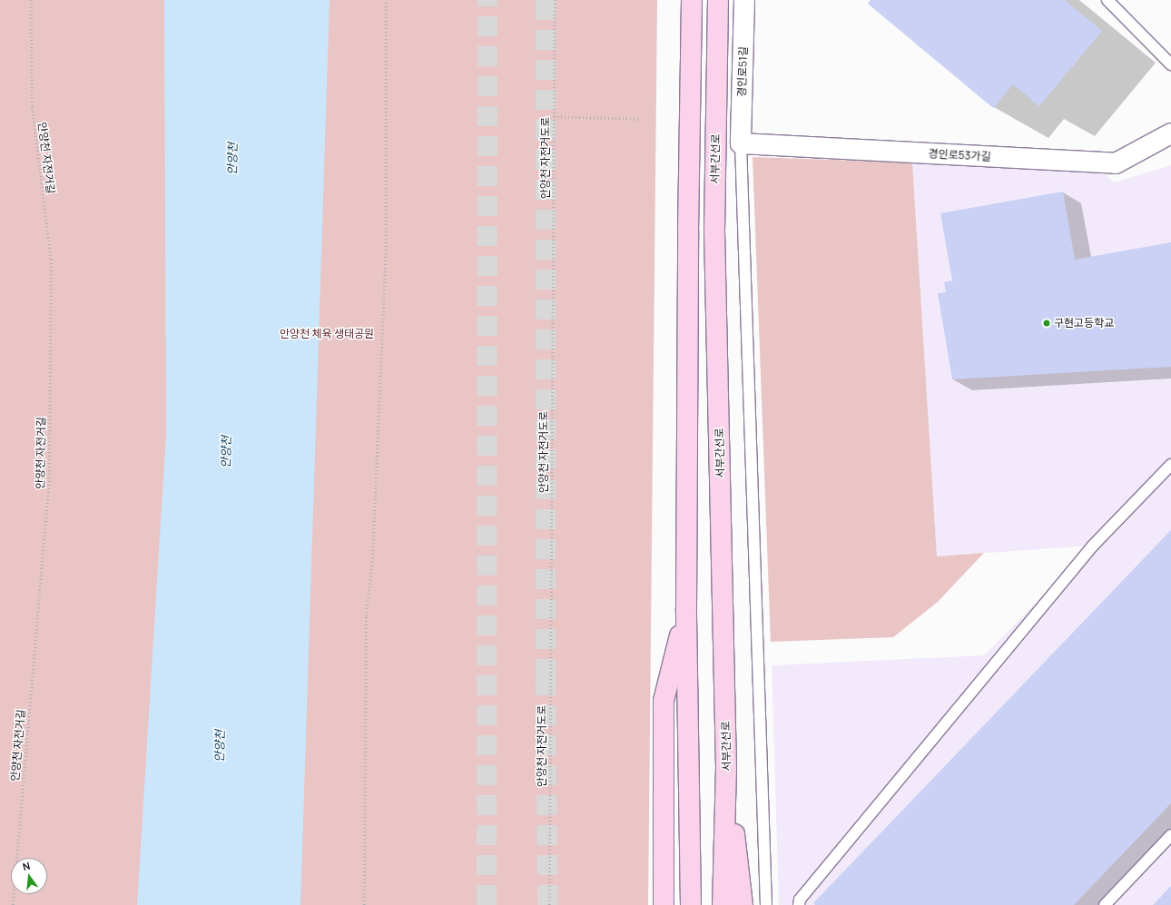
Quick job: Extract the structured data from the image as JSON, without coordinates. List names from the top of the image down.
{
  "streets": {
    "main road": ["서부간선로"],
    "street": ["경인로51길", "경인로53가길"],
    "path": ["안양천 자전거길", "안양천 자전거도로"]
  },
  "crossings": [
    ["경인로51길", "경인로53가길"]
  ],
  "water": ["안양천"],
  "parks": ["안양천 체육 생태공원"],
  "places": ["구현고등학교"],
  "north": "top"
}
